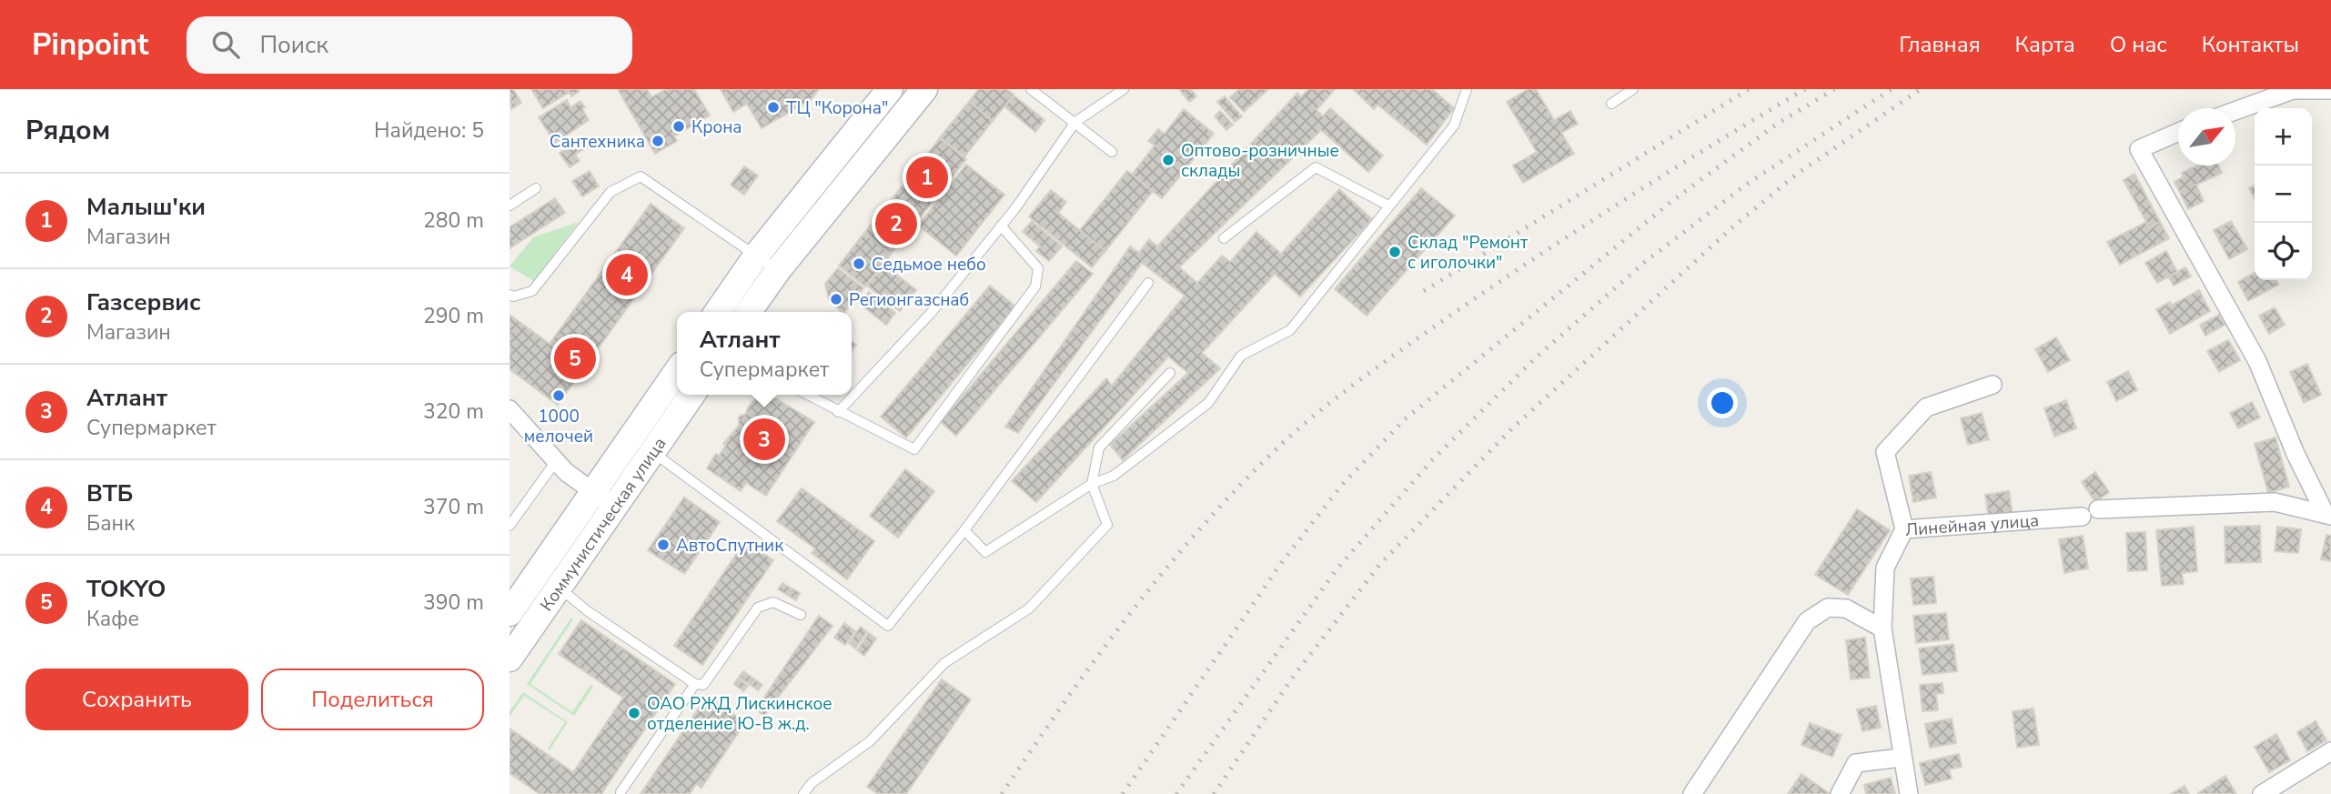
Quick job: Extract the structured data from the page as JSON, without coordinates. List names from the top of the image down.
{
  "streets": {
    "main road": ["Коммунистическая улица"],
    "street": ["Линейная улица"]
  },
  "places": [
    "ТЦ \"Корона\"",
    "Крона",
    "Сантехника",
    "Оптово-розничные склады",
    "Склад \"Ремонт с иголочки\"",
    "Седьмое небо",
    "Регионгазснаб",
    "1000 мелочей",
    "АвтоСпутник",
    "ОАО РЖД Лискинское отделение Ю-В ж.д."
  ],
  "north": "top right",
  "page": {
    "header": "Pinpoint",
    "search": "Поиск",
    "nav": [
      "Главная",
      "Карта",
      "О нас",
      "Контакты"
    ],
    "heading": ["Рядом", "Найдено: 5"],
    "map_buttons": ["+", "−"],
    "pins": [
      "1",
      "2",
      "4",
      "5",
      "3"
    ],
    "list": [
      {
        "mark": "1",
        "name": "Малыш'ки",
        "note": "Магазин",
        "value": "280 m"
      },
      {
        "mark": "2",
        "name": "Газсервис",
        "note": "Магазин",
        "value": "290 m"
      },
      {
        "mark": "3",
        "name": "Атлант",
        "note": "Супермаркет",
        "value": "320 m"
      },
      {
        "mark": "4",
        "name": "ВТБ",
        "note": "Банк",
        "value": "370 m"
      },
      {
        "mark": "5",
        "name": "TOKYO",
        "note": "Кафе",
        "value": "390 m"
      }
    ],
    "popup": ["Атлант", "Супермаркет"],
    "buttons": ["Сохранить", "Поделиться"]
  }
}
